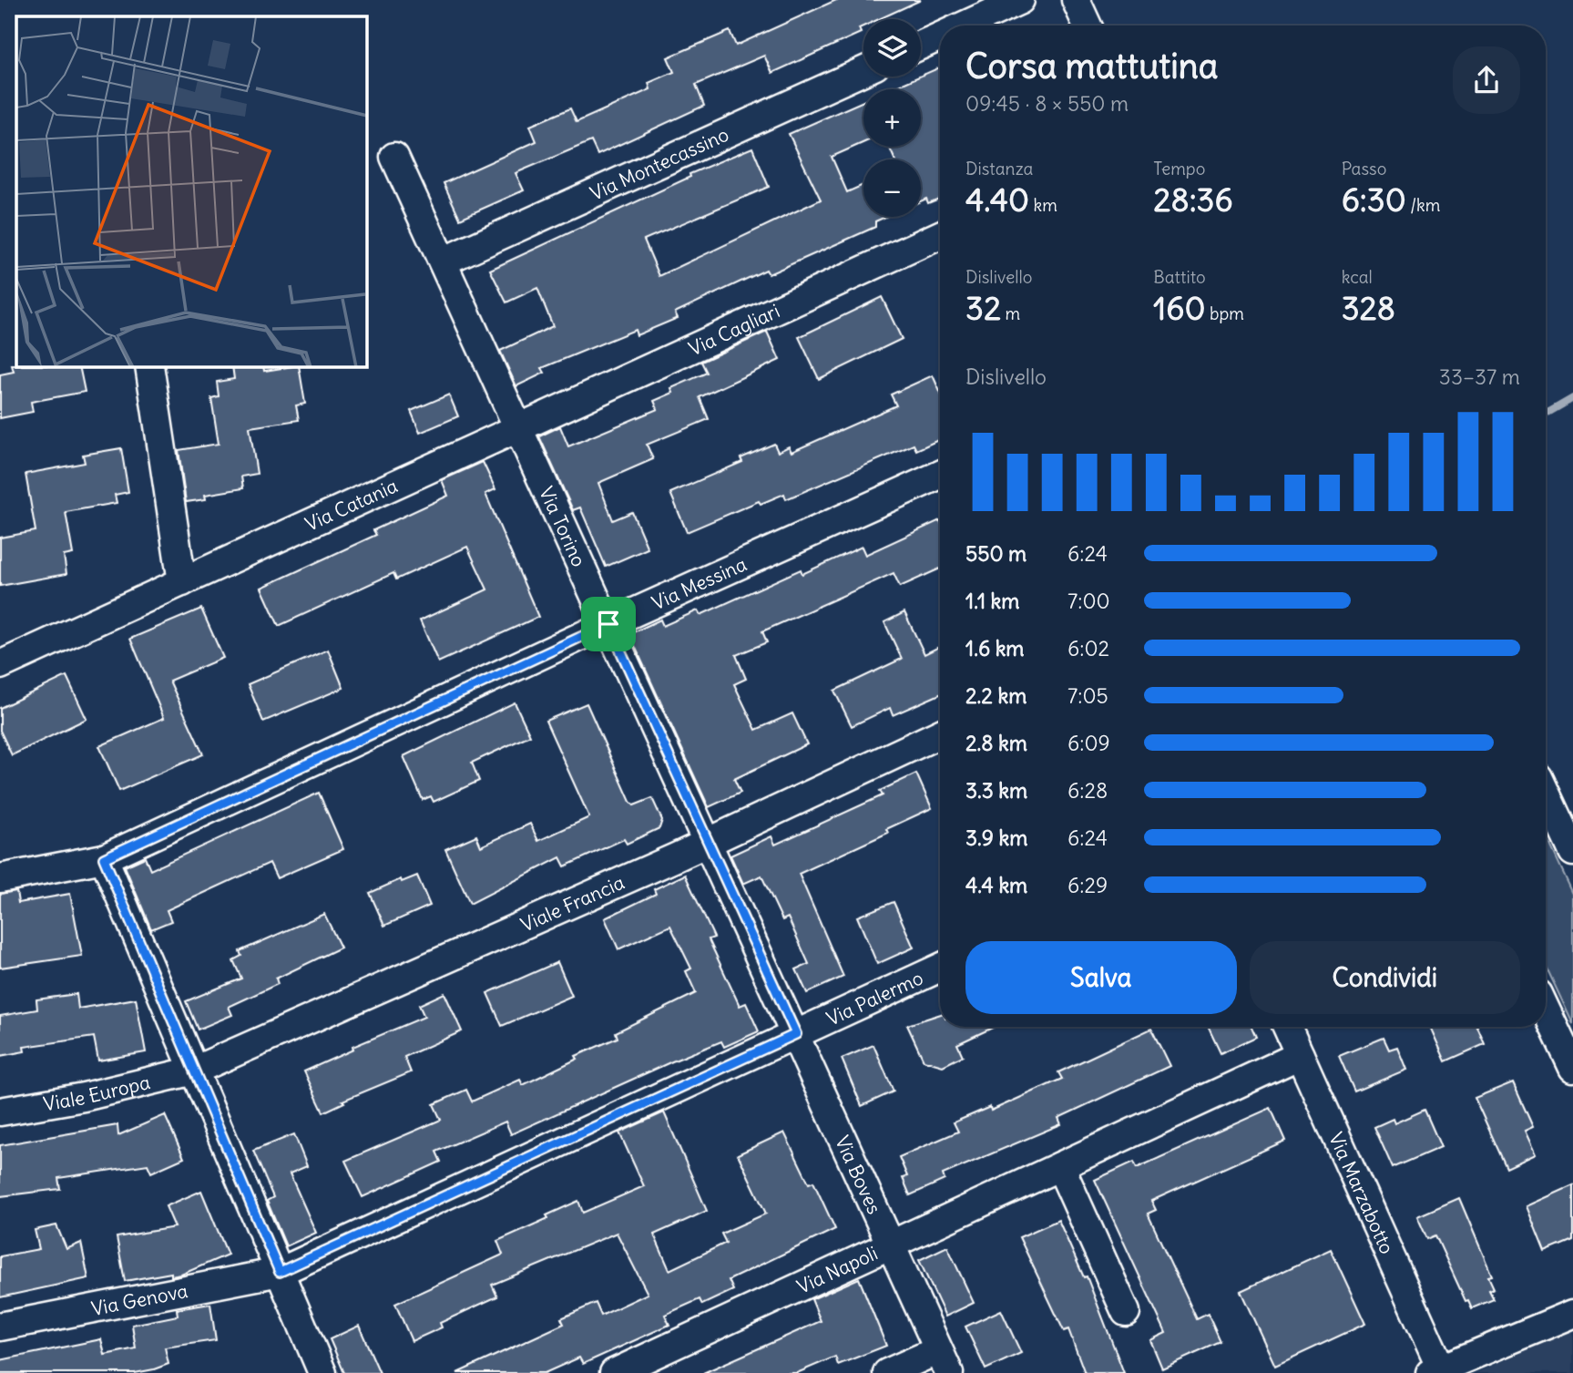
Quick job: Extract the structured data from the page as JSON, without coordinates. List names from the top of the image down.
{
  "streets": {
    "street": [
      "Via Montecassino",
      "Via Cagliari",
      "Via Catania",
      "Via Torino",
      "Via Messina",
      "Viale Francia",
      "Via Palermo",
      "Viale Europa",
      "Via Boves",
      "Via Marzabotto",
      "Via Napoli",
      "Via Genova"
    ]
  },
  "crossings": [
    ["Via Montecassino", "Via Torino"],
    ["Via Cagliari", "Via Catania"],
    ["Via Cagliari", "Via Torino"],
    ["Via Catania", "Via Torino"],
    ["Via Torino", "Via Messina"],
    ["Via Torino", "Viale Francia"],
    ["Via Torino", "Via Palermo"],
    ["Via Torino", "Via Boves"],
    ["Viale Francia", "Viale Europa"],
    ["Via Palermo", "Via Boves"],
    ["Via Palermo", "Via Genova"],
    ["Via Boves", "Via Napoli"],
    ["Via Marzabotto", "Via Napoli"]
  ],
  "page": {
    "map_buttons": ["+", "−"],
    "heading": ["Corsa mattutina", "09:45 · 8 × 550 m"],
    "stats": [
      ["Distanza", "4.40 km"],
      ["Tempo", "28:36"],
      ["Passo", "6:30 /km"],
      ["Dislivello", "32 m"],
      ["Battito", "160 bpm"],
      ["kcal", "328"]
    ],
    "chart": ["Dislivello", "33–37 m"],
    "list": [
      {
        "name": "550 m",
        "note": "6:24"
      },
      {
        "name": "1.1 km",
        "note": "7:00"
      },
      {
        "name": "1.6 km",
        "note": "6:02"
      },
      {
        "name": "2.2 km",
        "note": "7:05"
      },
      {
        "name": "2.8 km",
        "note": "6:09"
      },
      {
        "name": "3.3 km",
        "note": "6:28"
      },
      {
        "name": "3.9 km",
        "note": "6:24"
      },
      {
        "name": "4.4 km",
        "note": "6:29"
      }
    ],
    "buttons": ["Salva", "Condividi"]
  }
}
